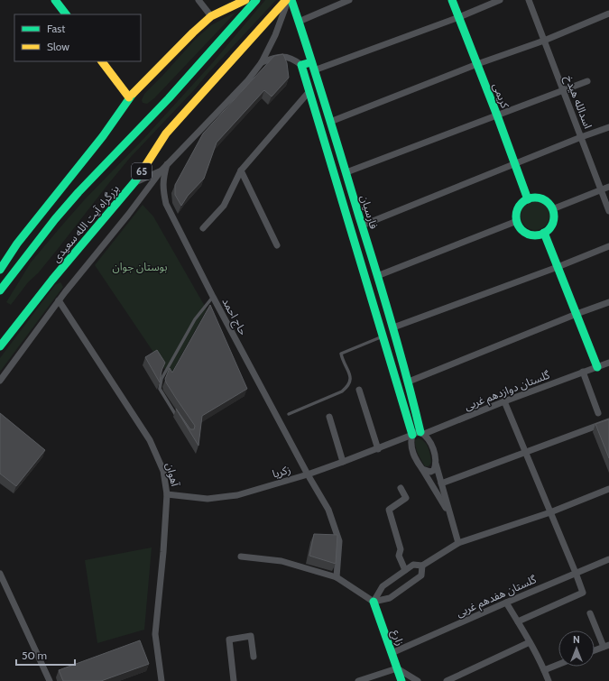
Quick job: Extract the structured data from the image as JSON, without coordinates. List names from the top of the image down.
{
  "streets": {
    "main road": [
      "کریمی",
      "65",
      "فارسیان",
      "بزرگراه آیت الله سعیدی",
      "زارع"
    ],
    "street": [
      "اسدالله هیدخ",
      "حاج احمد",
      "گلستان دوازدهم غربی",
      "زکریا",
      "آهوان",
      "گلستان هفدهم غربی"
    ]
  },
  "crossings": [
    ["فارسیان", "گلستان دوازدهم غربی"],
    ["فارسیان", "زکریا"],
    ["حاج احمد", "زکریا"],
    ["گلستان دوازدهم غربی", "زکریا"],
    ["زکریا", "آهوان"],
    ["گلستان هفدهم غربی", "زارع"]
  ],
  "parks": ["بوستان جوان"],
  "legend": ["Fast", "Slow"],
  "scale_bar": "50 m",
  "north": "top"
}
